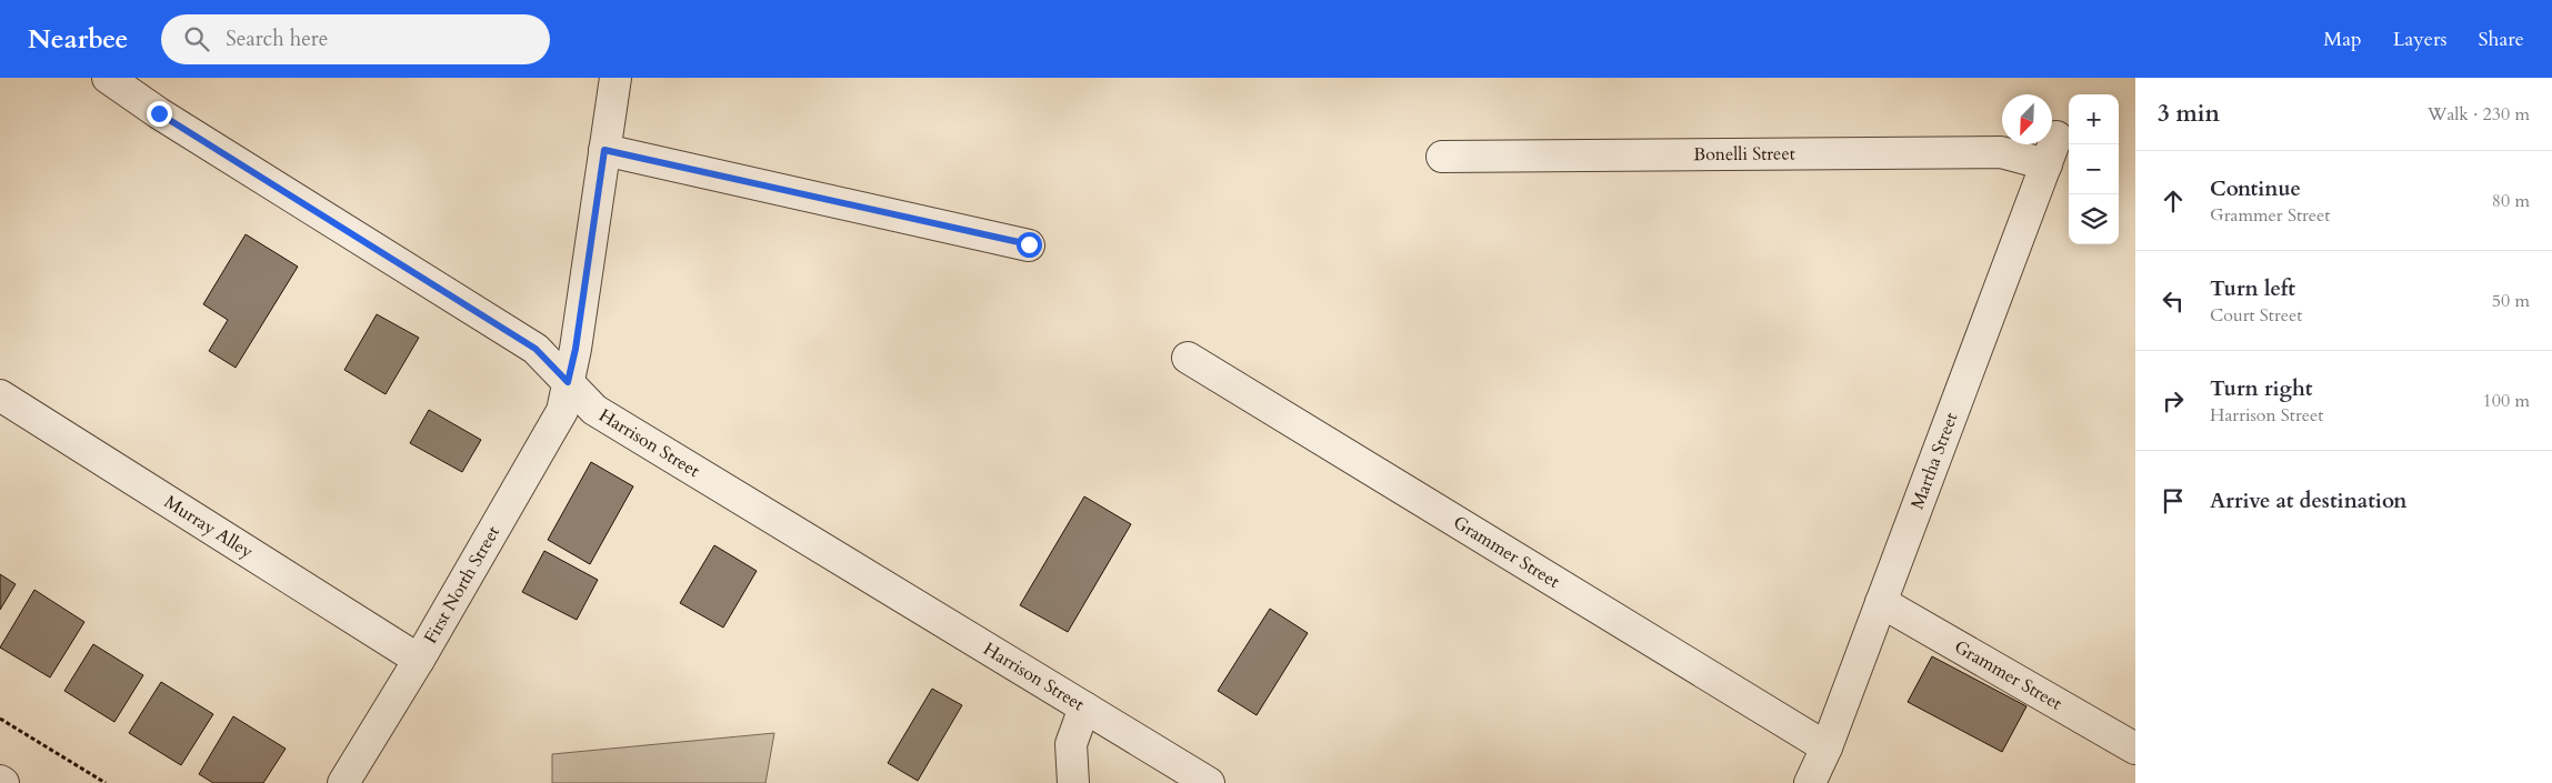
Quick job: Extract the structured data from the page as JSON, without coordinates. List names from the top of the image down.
{
  "streets": {
    "street": [
      "Bonelli Street",
      "Harrison Street",
      "Martha Street",
      "Murray Alley",
      "Grammer Street",
      "First North Street"
    ]
  },
  "crossings": [
    ["Bonelli Street", "Martha Street"],
    ["Harrison Street", "First North Street"],
    ["Martha Street", "Grammer Street"],
    ["Murray Alley", "First North Street"]
  ],
  "north": "bottom left",
  "page": {
    "header": "Nearbee",
    "search": "Search here",
    "nav": ["Map", "Layers", "Share"],
    "heading": ["3 min", "Walk · 230 m"],
    "map_buttons": ["+", "−"],
    "list": [
      ["Continue", "Grammer Street", "80 m"],
      ["Turn left", "Court Street", "50 m"],
      ["Turn right", "Harrison Street", "100 m"],
      "Arrive at destination"
    ]
  }
}
